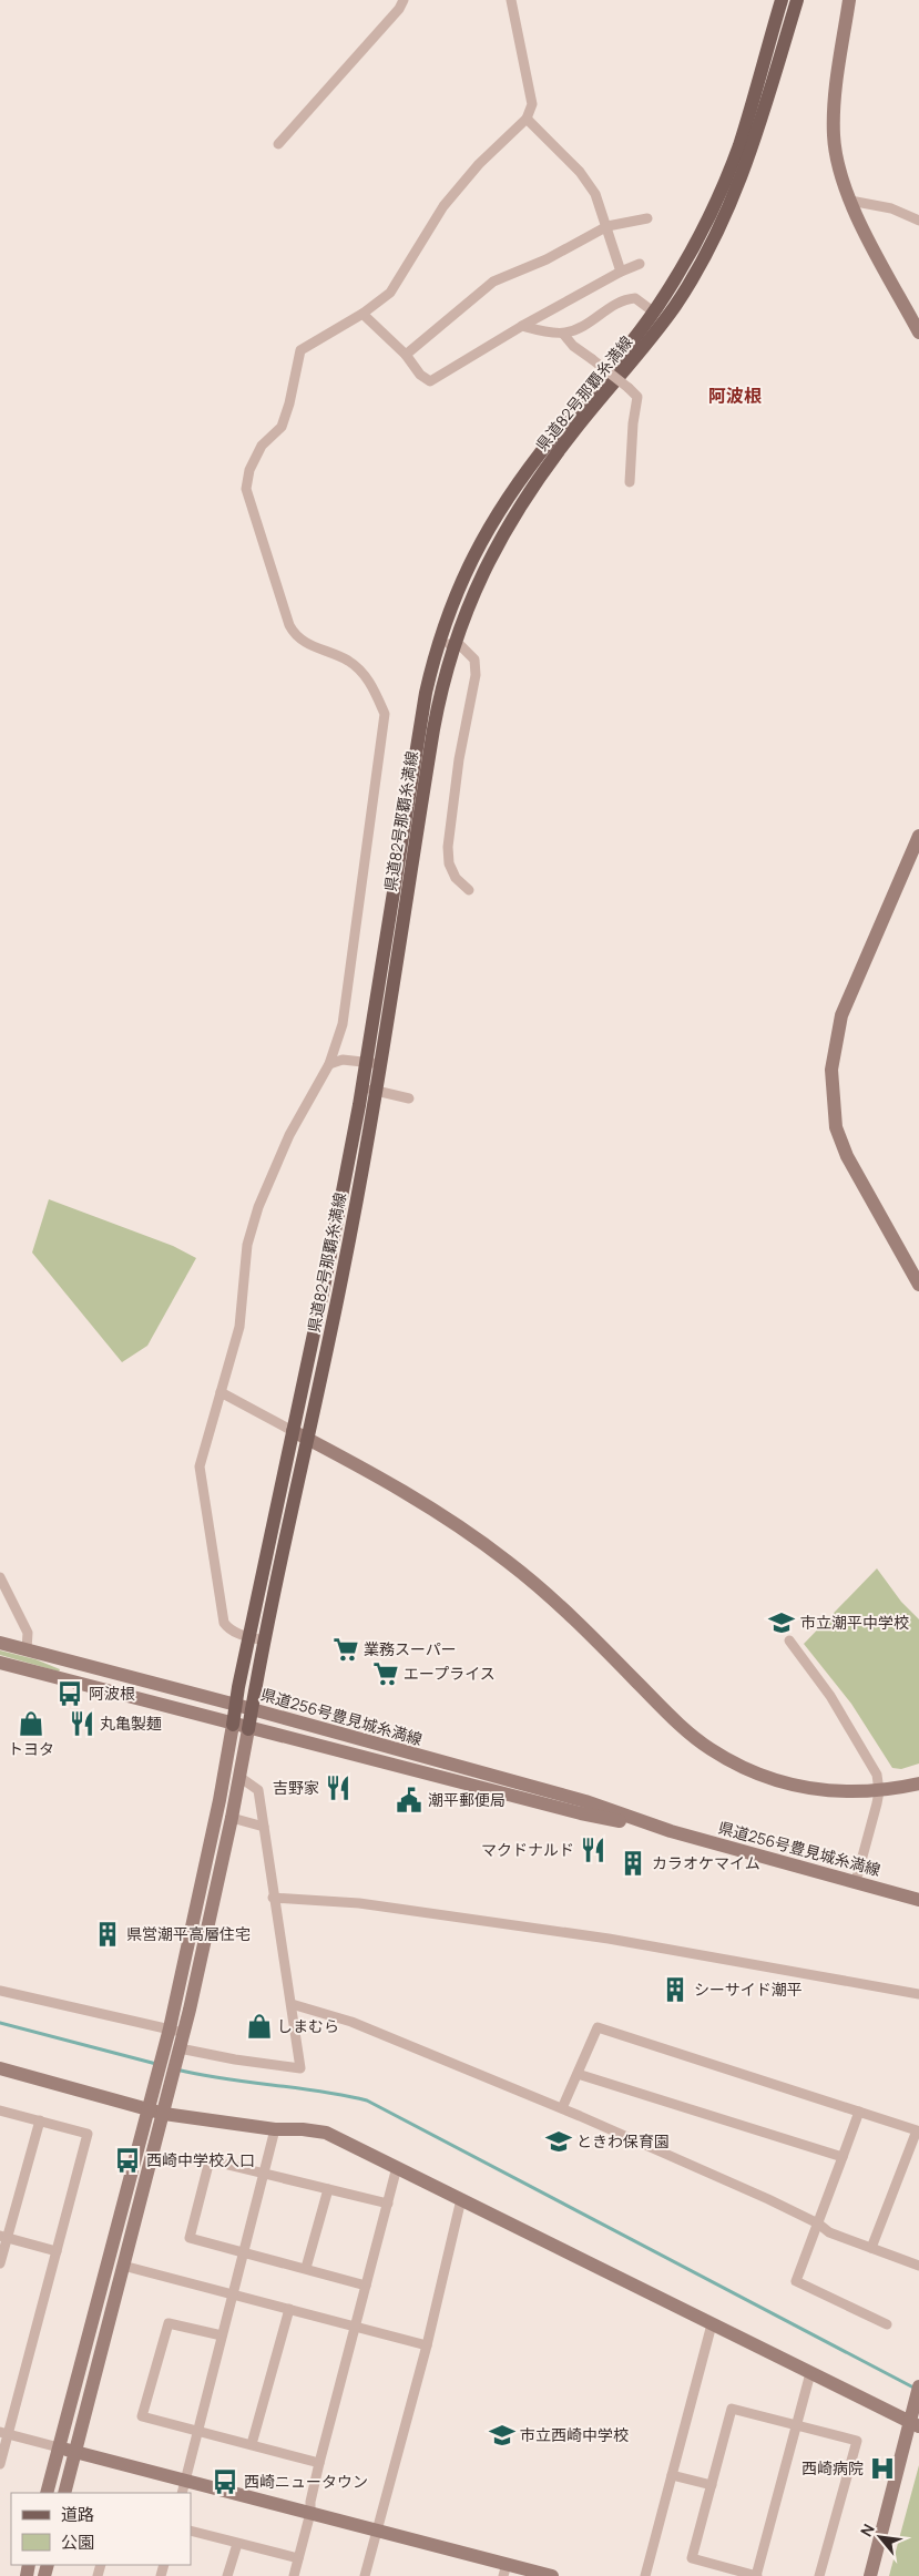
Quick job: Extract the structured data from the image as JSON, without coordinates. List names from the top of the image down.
{
  "streets": {
    "main road": ["県道82号那覇糸満線"],
    "street": ["県道256号豊見城糸満線"]
  },
  "crossings": [
    ["県道82号那覇糸満線", "県道256号豊見城糸満線"]
  ],
  "districts": ["阿波根"],
  "places": {
    "school or university": ["市立潮平中学校", "ときわ保育園", "市立西崎中学校"],
    "supermarket": ["業務スーパー", "エープライス"],
    "bus stop": ["阿波根", "西崎中学校入口", "西崎ニュータウン"],
    "shop": ["トヨタ", "しまむら"],
    "restaurant": ["丸亀製麺", "吉野家", "マクドナルド"],
    "public building": ["潮平郵便局"],
    "building": ["カラオケマイム", "県営潮平高層住宅", "シーサイド潮平"],
    "hospital": ["西崎病院"]
  },
  "legend": ["道路", "公園"],
  "north": "top left"
}
